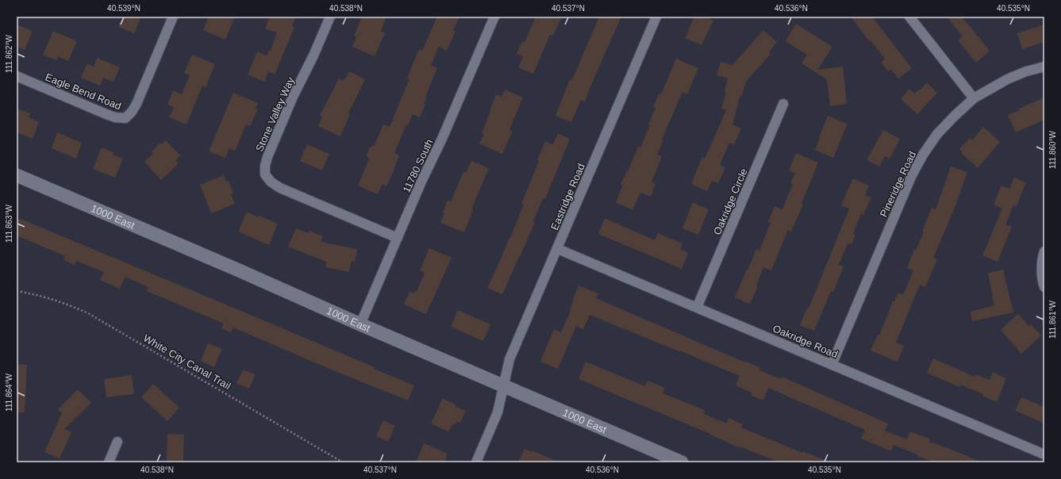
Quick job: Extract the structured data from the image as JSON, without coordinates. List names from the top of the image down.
{
  "streets": {
    "street": [
      "Eagle Bend Road",
      "Stone Valley Way",
      "11780 South",
      "Pineridge Road",
      "Eastridge Road",
      "Oakridge Circle",
      "1000 East",
      "Oakridge Road"
    ],
    "path": ["White City Canal Trail"]
  },
  "crossings": [
    ["Stone Valley Way", "11780 South"],
    ["11780 South", "1000 East"],
    ["Pineridge Road", "Oakridge Road"],
    ["Eastridge Road", "1000 East"],
    ["Eastridge Road", "Oakridge Road"],
    ["Oakridge Circle", "Oakridge Road"]
  ],
  "coordinates": [
    "40.539°N",
    "40.538°N",
    "40.537°N",
    "40.536°N",
    "40.535°N",
    "111.862°W",
    "111.860°W",
    "111.863°W",
    "111.861°W",
    "111.864°W"
  ]
}
